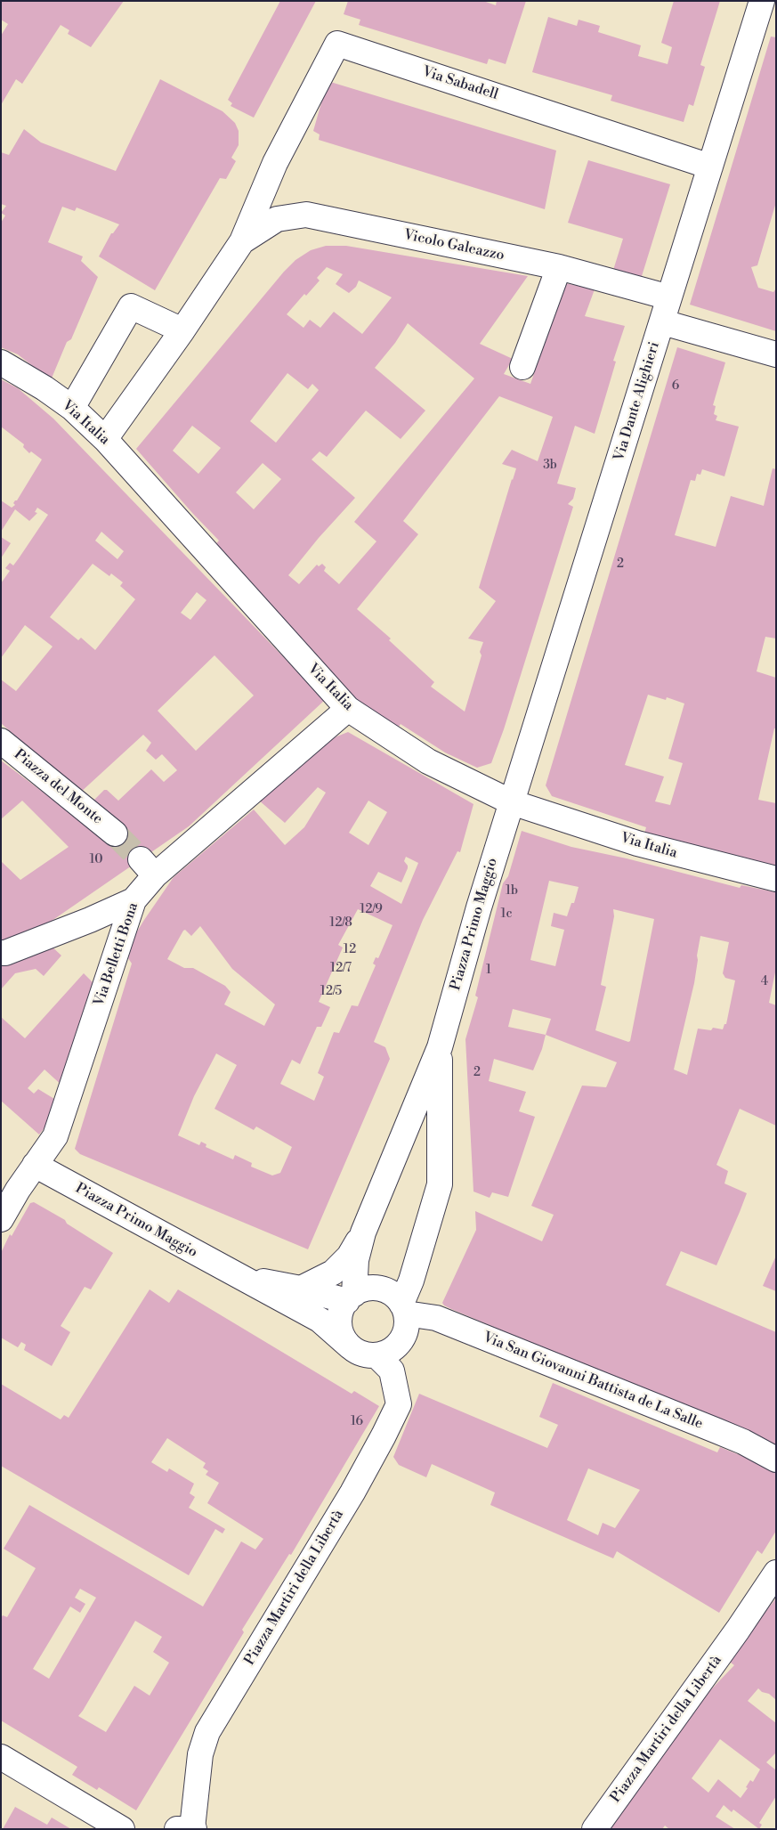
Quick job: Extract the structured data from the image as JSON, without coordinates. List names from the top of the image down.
{
  "streets": {
    "street": [
      "Via Sabadell",
      "Vicolo Galeazzo",
      "Via Dante Alighieri",
      "Via Italia",
      "Piazza del Monte",
      "Piazza Primo Maggio",
      "Via Belletti Bona",
      "Via San Giovanni Battista de La Salle",
      "Piazza Martiri della Libertà"
    ]
  },
  "crossings": [
    ["Via Sabadell", "Vicolo Galeazzo"],
    ["Via Sabadell", "Via Dante Alighieri"],
    ["Vicolo Galeazzo", "Via Dante Alighieri"],
    ["Via Dante Alighieri", "Via Italia"],
    ["Via Dante Alighieri", "Piazza Primo Maggio"],
    ["Via Italia", "Piazza Primo Maggio"],
    ["Via Italia", "Via Belletti Bona"],
    ["Piazza Primo Maggio", "Via Belletti Bona"],
    ["Piazza Primo Maggio", "Via San Giovanni Battista de La Salle"],
    ["Piazza Primo Maggio", "Piazza Martiri della Libertà"],
    ["Via San Giovanni Battista de La Salle", "Piazza Martiri della Libertà"]
  ],
  "house_numbers": [
    "6",
    "3b",
    "2",
    "10",
    "1b",
    "12/9",
    "1c",
    "12/8",
    "12",
    "12/7",
    "1",
    "4",
    "12/5",
    "2",
    "16"
  ]
}
